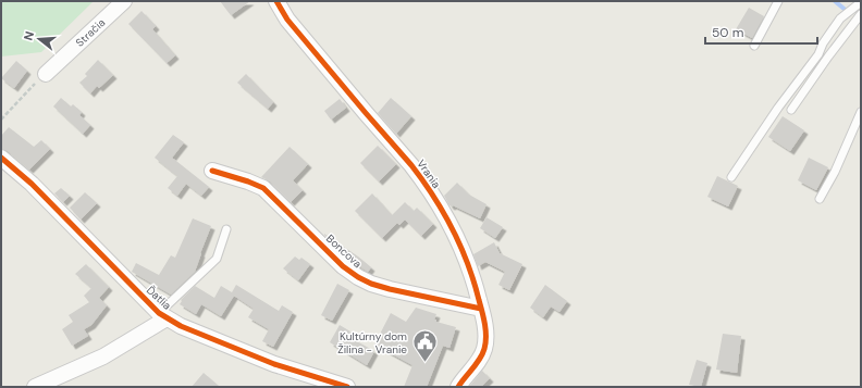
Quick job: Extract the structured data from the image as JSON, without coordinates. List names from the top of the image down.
{
  "streets": {
    "street": [
      "Stračia",
      "Vrania",
      "Boncova",
      "Ďatlia"
    ]
  },
  "crossings": [
    ["Vrania", "Boncova"]
  ],
  "places": {
    "public building": ["Kultúrny dom Žilina - Vranie"]
  },
  "scale_bar": "50 m",
  "north": "left"
}
